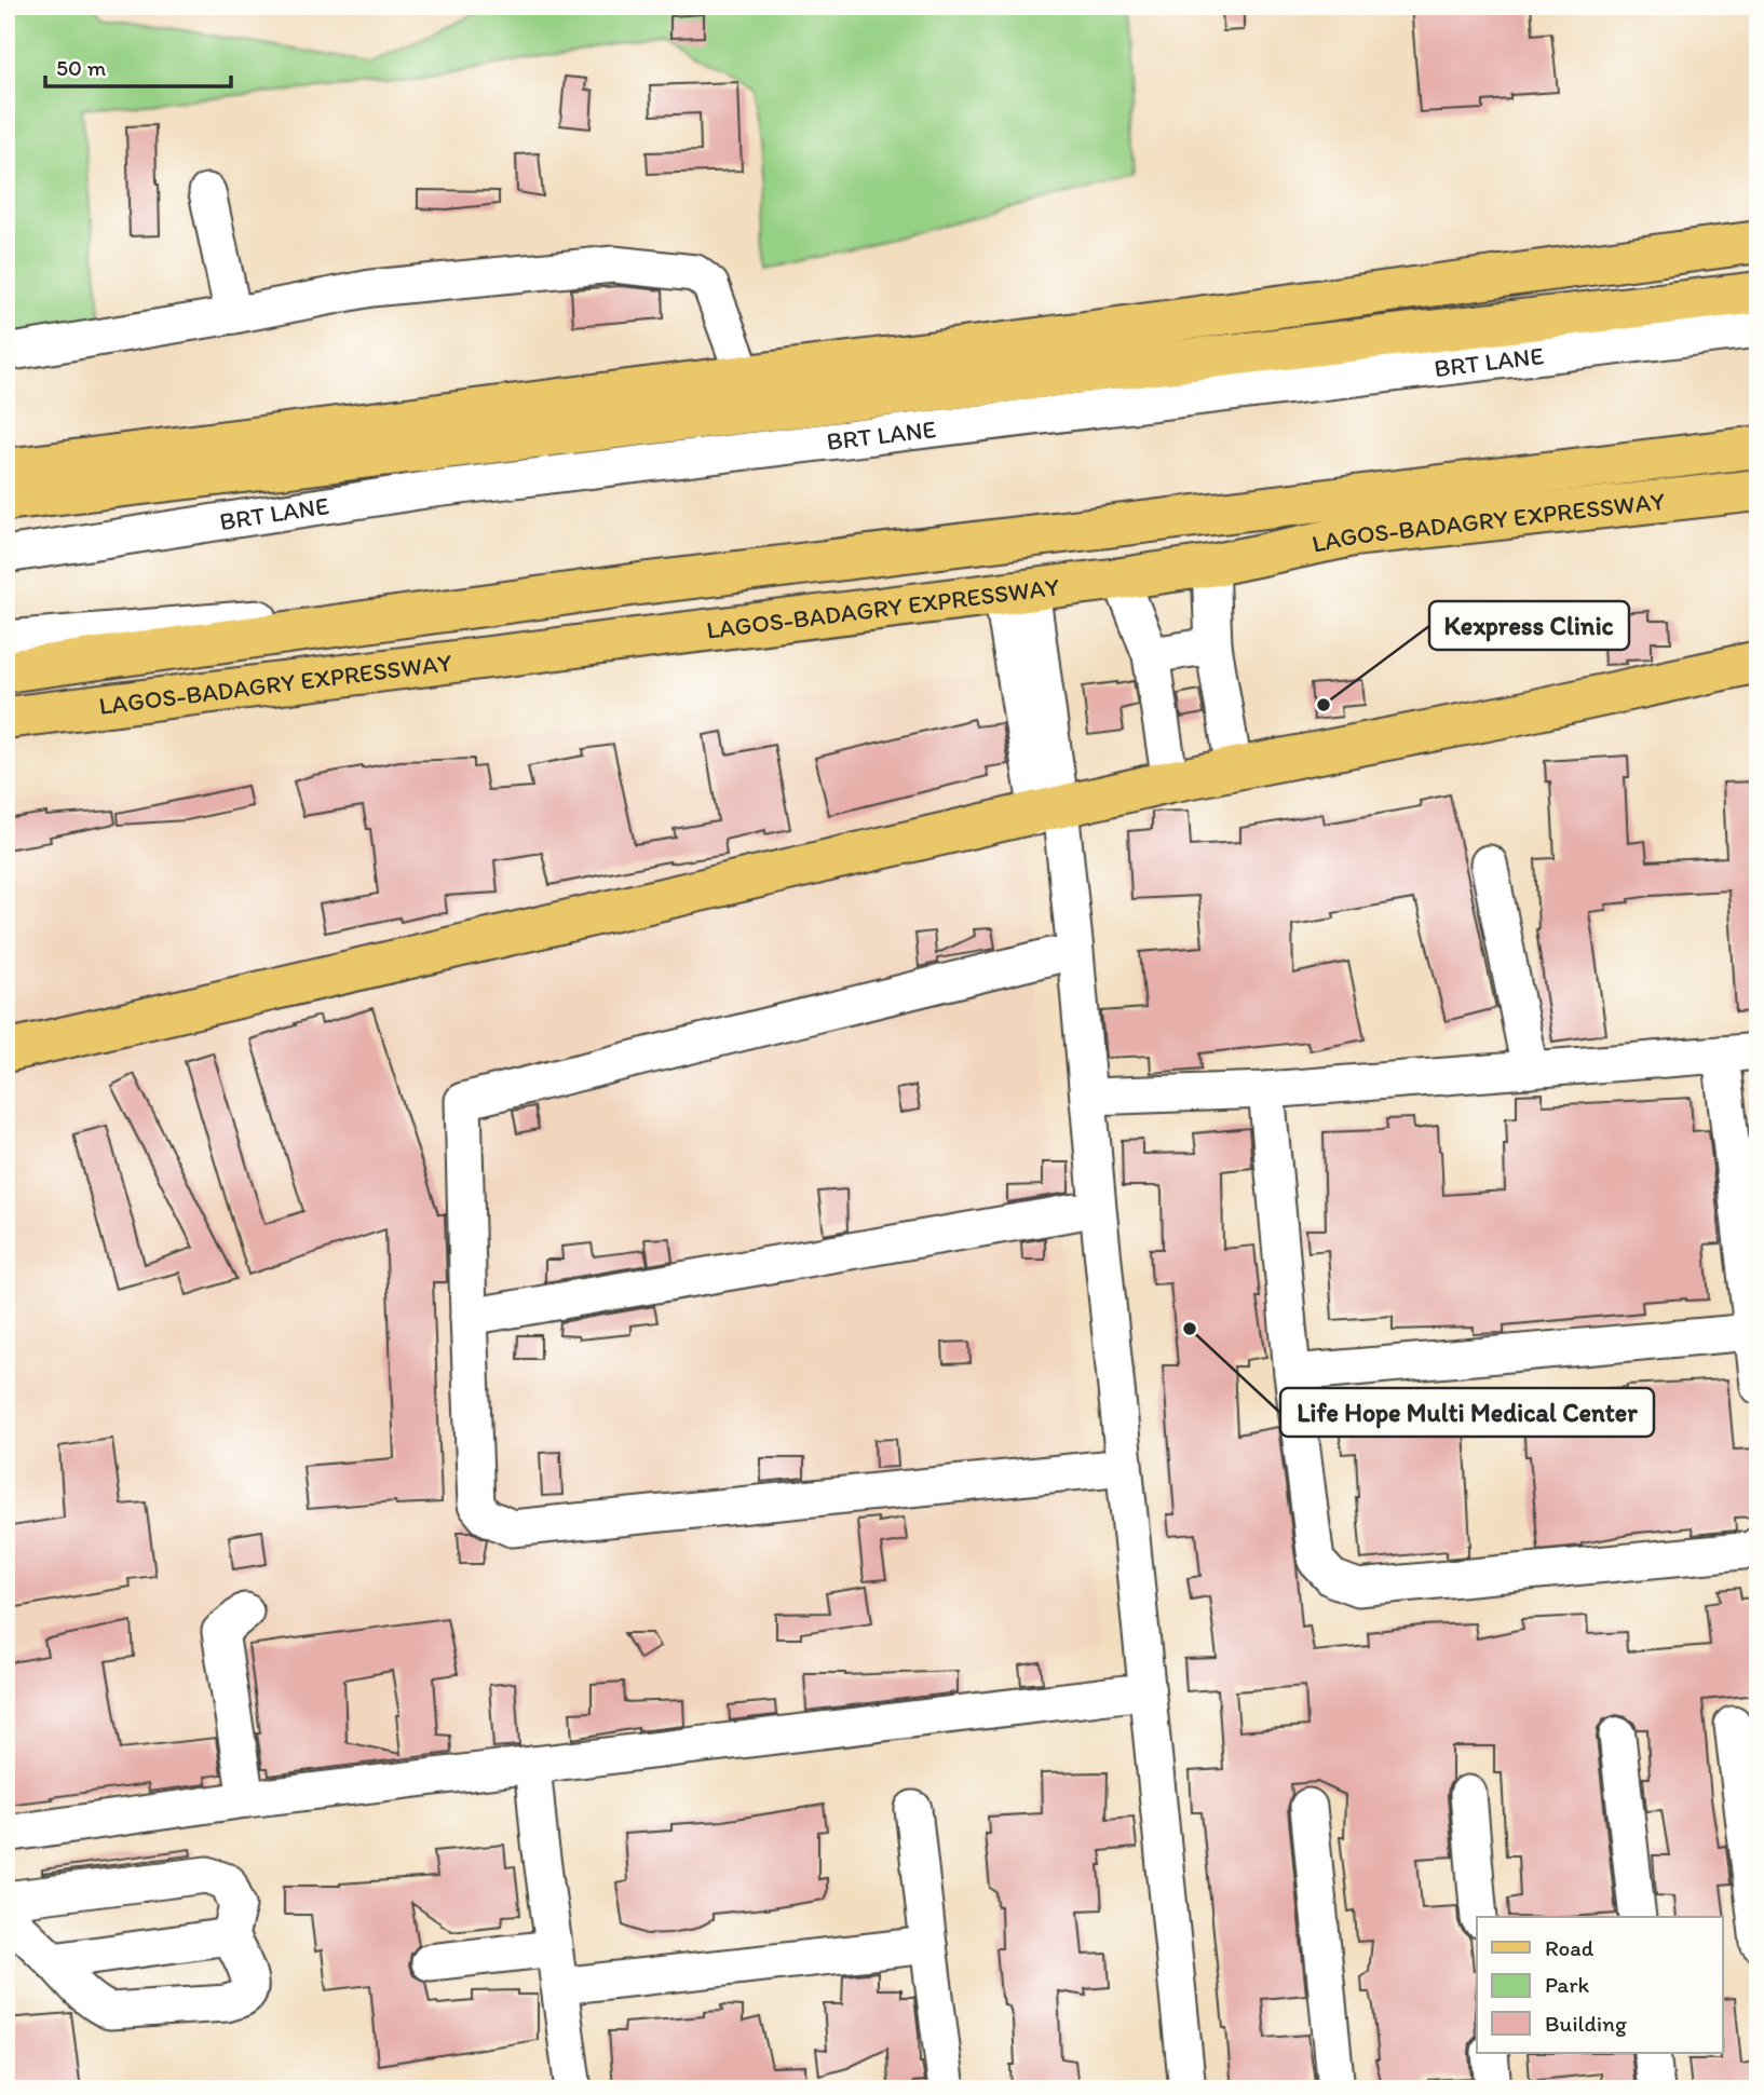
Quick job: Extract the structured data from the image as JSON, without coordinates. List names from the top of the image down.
{
  "streets": {
    "main road": ["LAGOS-BADAGRY EXPRESSWAY"],
    "street": ["BRT LANE"]
  },
  "places": ["Kexpress Clinic", "Life Hope Multi Medical Center"],
  "legend": ["Road", "Park", "Building"],
  "scale_bar": "50 m"
}
